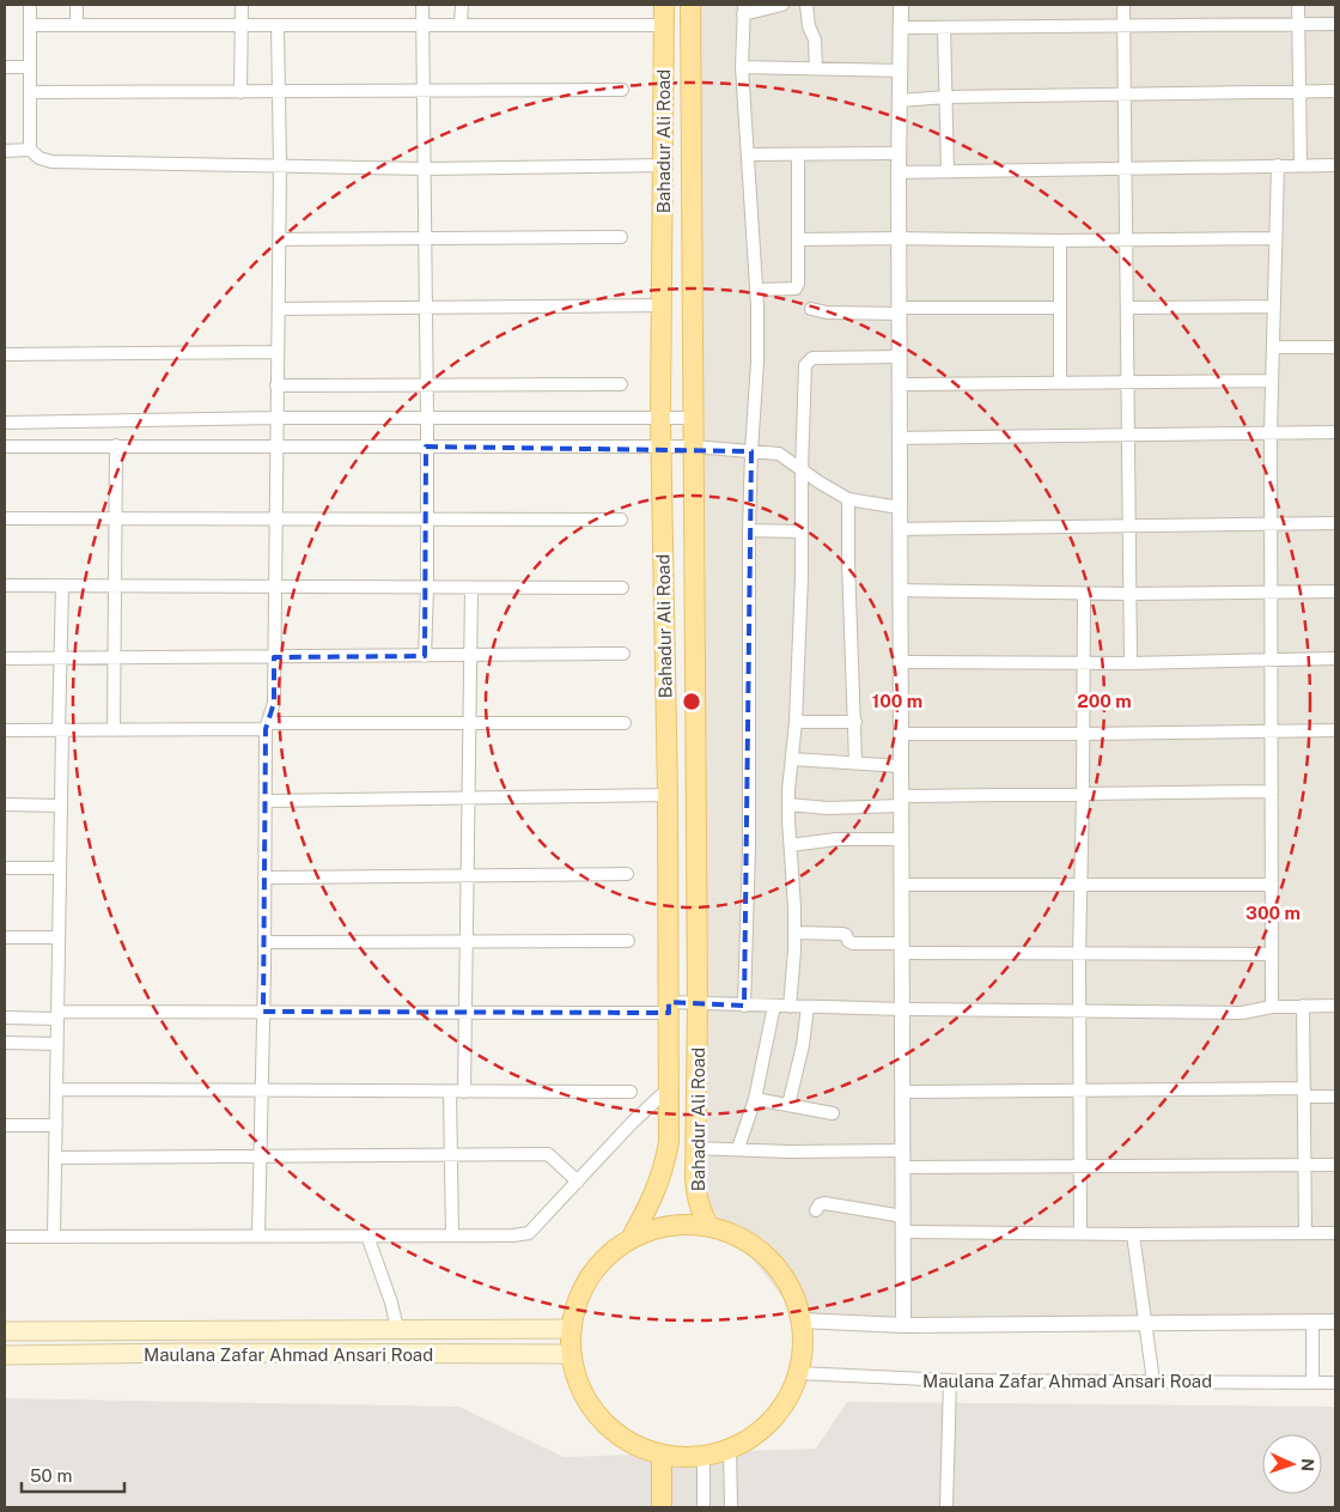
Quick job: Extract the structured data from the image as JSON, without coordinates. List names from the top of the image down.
{
  "streets": {
    "main road": ["Bahadur Ali Road", "Maulana Zafar Ahmad Ansari Road"]
  },
  "scale_bar": "50 m",
  "north": "right",
  "rings": ["100 m", "200 m", "300 m"]
}
